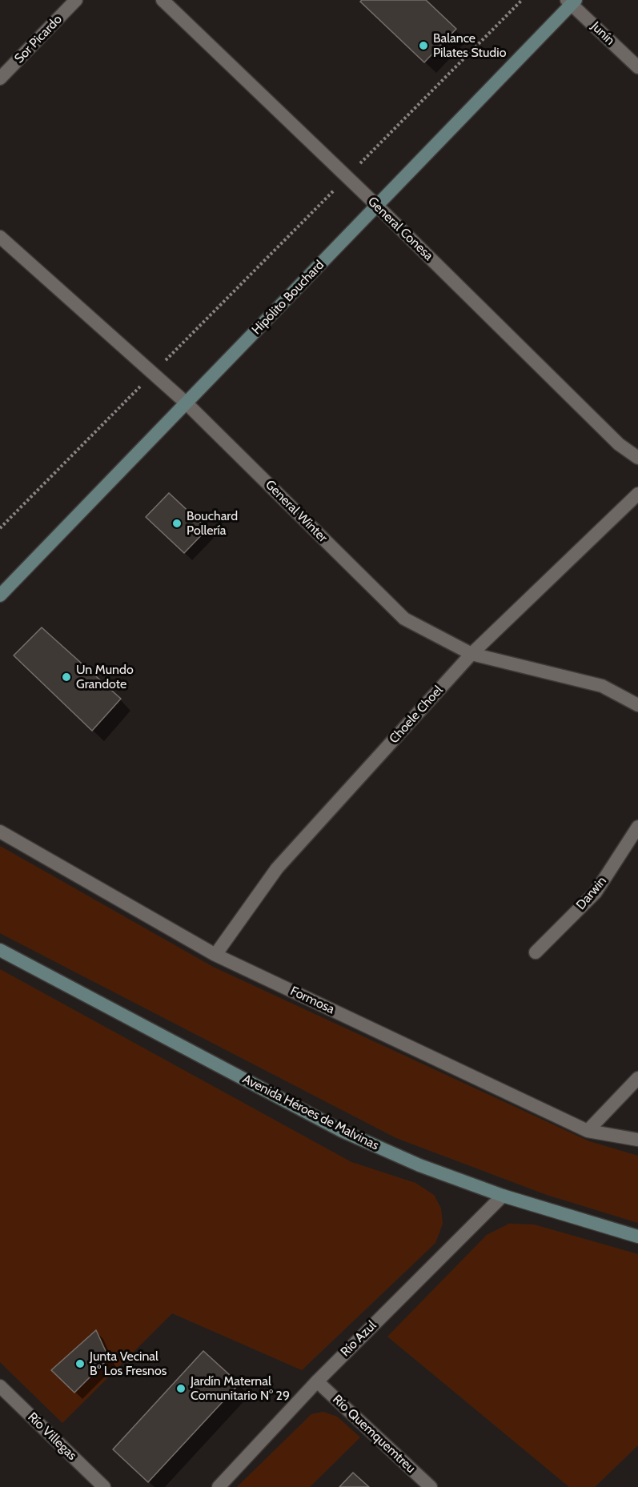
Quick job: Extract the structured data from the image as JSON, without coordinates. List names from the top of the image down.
{
  "streets": {
    "main road": ["Hipólito Bouchard", "Avenida Héroes de Malvinas"],
    "street": [
      "Junín",
      "Sor Picardo",
      "General Conesa",
      "General Winter",
      "Choele Choel",
      "Darwin",
      "Formosa",
      "Río Azul",
      "Río Quemquemtreu",
      "Río Villegas"
    ]
  },
  "crossings": [
    ["Junín", "Hipólito Bouchard"],
    ["General Conesa", "Hipólito Bouchard"],
    ["Hipólito Bouchard", "General Winter"],
    ["General Winter", "Choele Choel"],
    ["Choele Choel", "Formosa"],
    ["Avenida Héroes de Malvinas", "Río Azul"],
    ["Río Azul", "Río Quemquemtreu"]
  ],
  "places": [
    "Balance Pilates Studio",
    "Bouchard Pollería",
    "Un Mundo Grandote",
    "Junta Vecinal B° Los Fresnos",
    "Jardín Maternal Comunitario N° 29"
  ]
}
